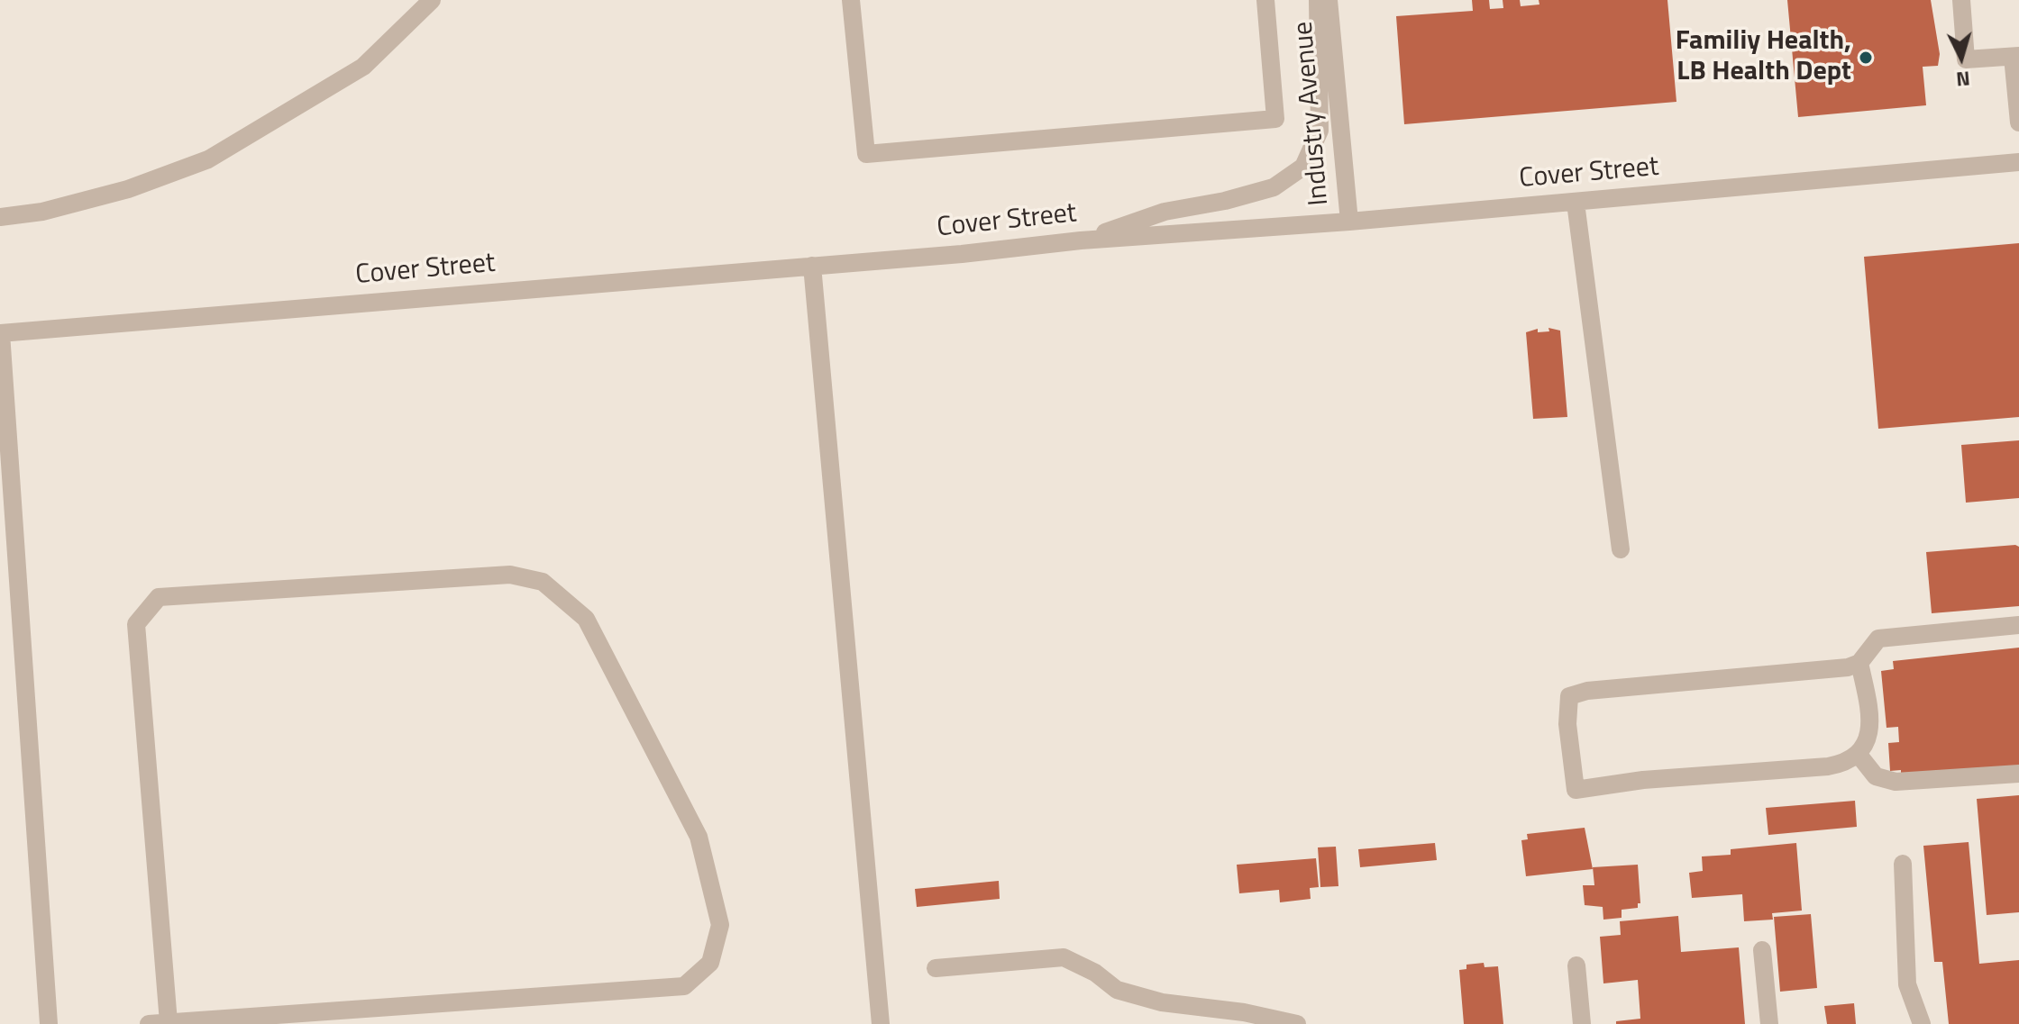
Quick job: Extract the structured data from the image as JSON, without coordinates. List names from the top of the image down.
{
  "streets": {
    "street": ["Industry Avenue", "Cover Street"]
  },
  "crossings": [
    ["Industry Avenue", "Cover Street"]
  ],
  "places": ["Familiy Health, LB Health Dept"],
  "north": "bottom"
}
